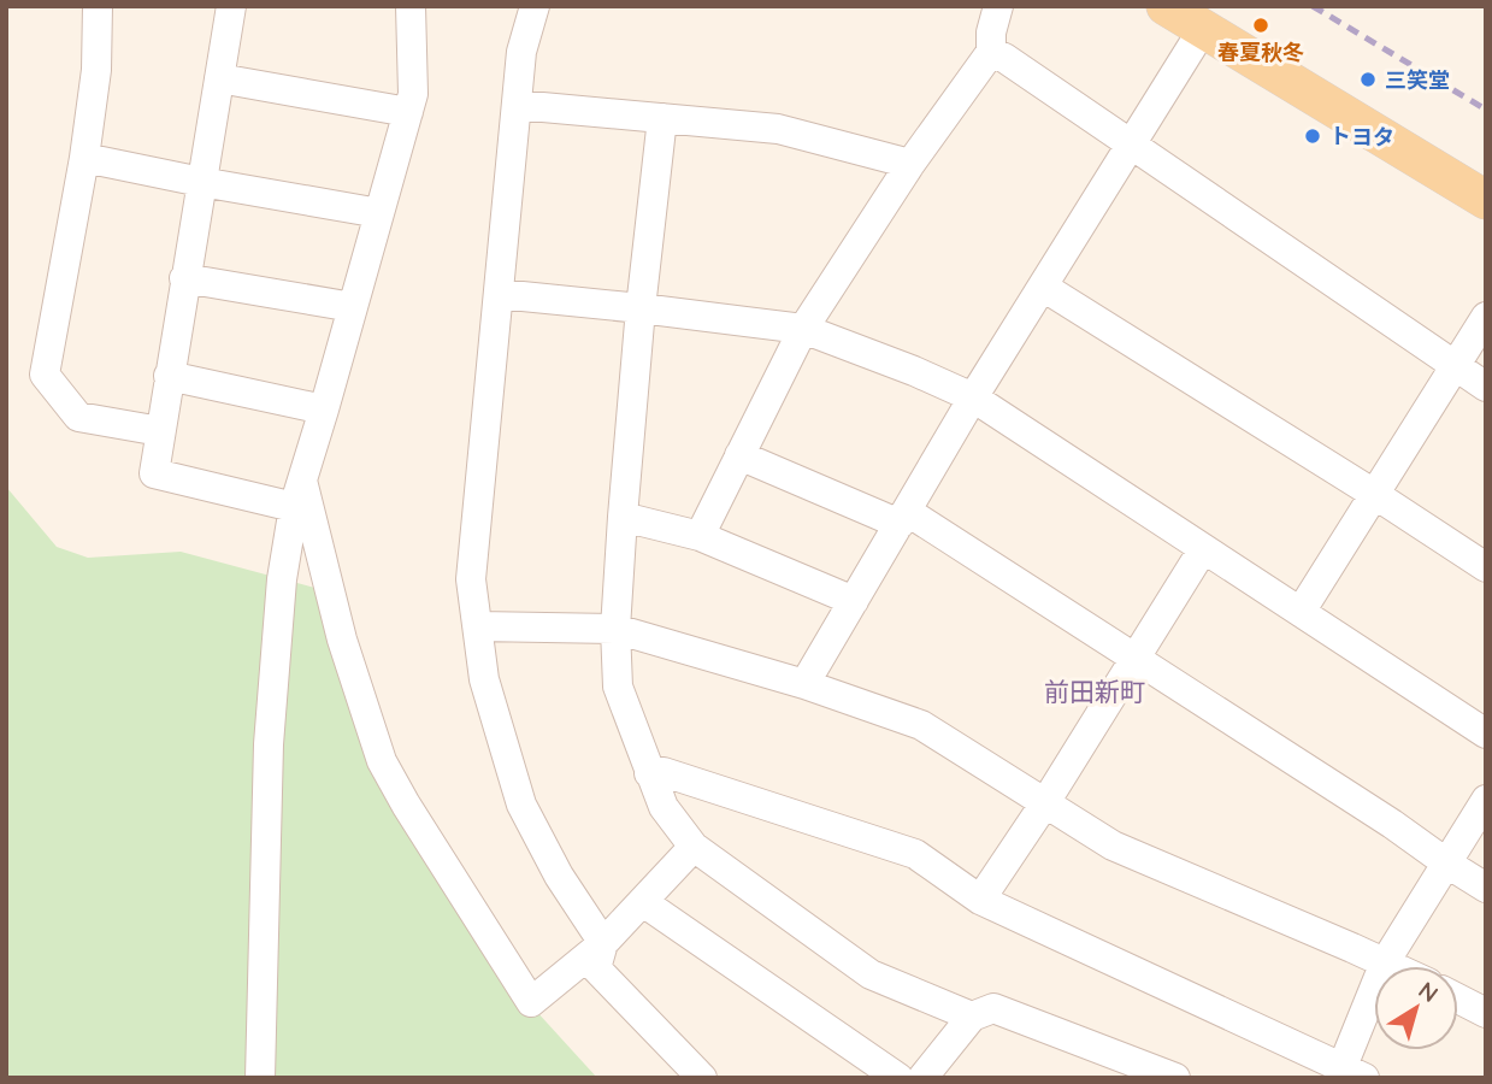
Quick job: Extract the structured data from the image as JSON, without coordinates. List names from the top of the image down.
{
  "districts": ["前田新町"],
  "places": ["春夏秋冬", "三笑堂", "トヨタ"],
  "north": "top right"
}
